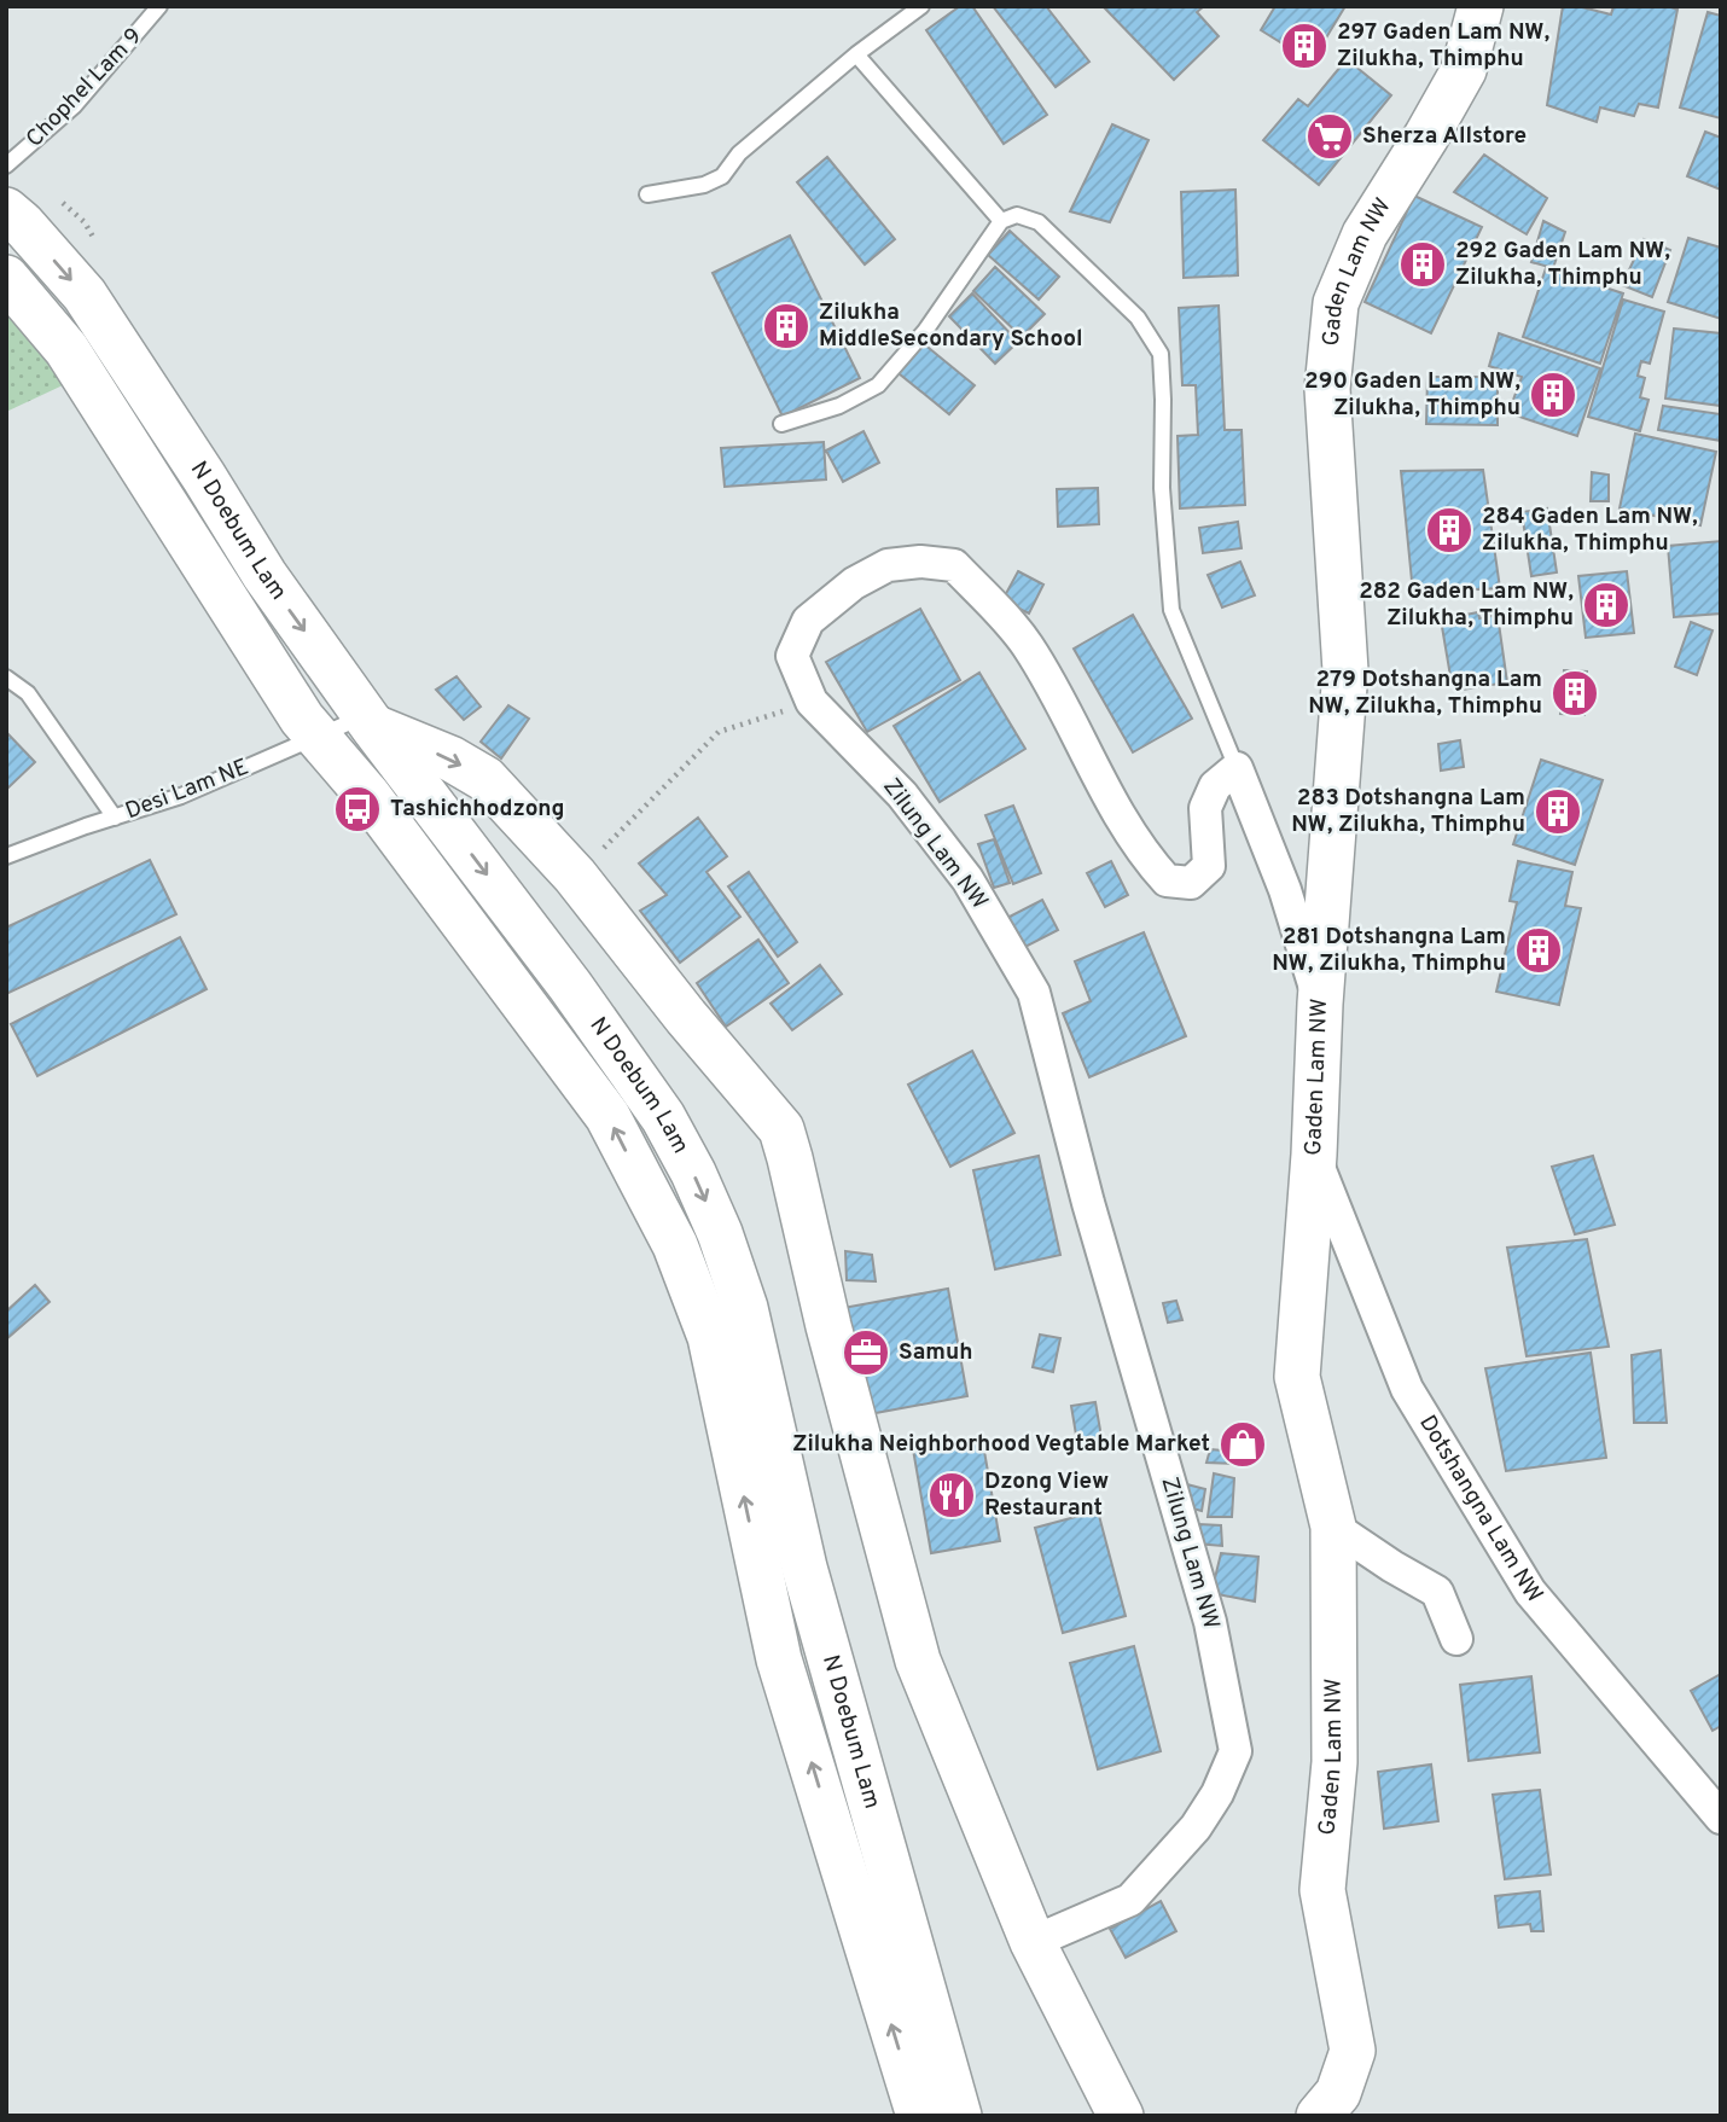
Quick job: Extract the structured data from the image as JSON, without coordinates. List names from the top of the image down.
{
  "streets": {
    "main road": ["Gaden Lam NW", "N Doebum Lam"],
    "street": ["Zilung Lam NW", "Dotshangna Lam NW"],
    "lane": ["Chophel Lam 9", "Desi Lam NE"]
  },
  "crossings": [
    ["Gaden Lam NW", "Dotshangna Lam NW"],
    ["N Doebum Lam", "Desi Lam NE"]
  ],
  "places": {
    "building": [
      "297 Gaden Lam NW, Zilukha, Thimphu",
      "292 Gaden Lam NW, Zilukha, Thimphu",
      "Zilukha MiddleSecondary School",
      "290 Gaden Lam NW, Zilukha, Thimphu",
      "284 Gaden Lam NW, Zilukha, Thimphu",
      "282 Gaden Lam NW, Zilukha, Thimphu",
      "279 Dotshangna Lam NW, Zilukha, Thimphu",
      "283 Dotshangna Lam NW, Zilukha, Thimphu",
      "281 Dotshangna Lam NW, Zilukha, Thimphu"
    ],
    "supermarket": ["Sherza Allstore"],
    "bus stop": ["Tashichhodzong"],
    "office": ["Samuh"],
    "shop": ["Zilukha Neighborhood Vegtable Market"],
    "restaurant": ["Dzong View Restaurant"]
  }
}
